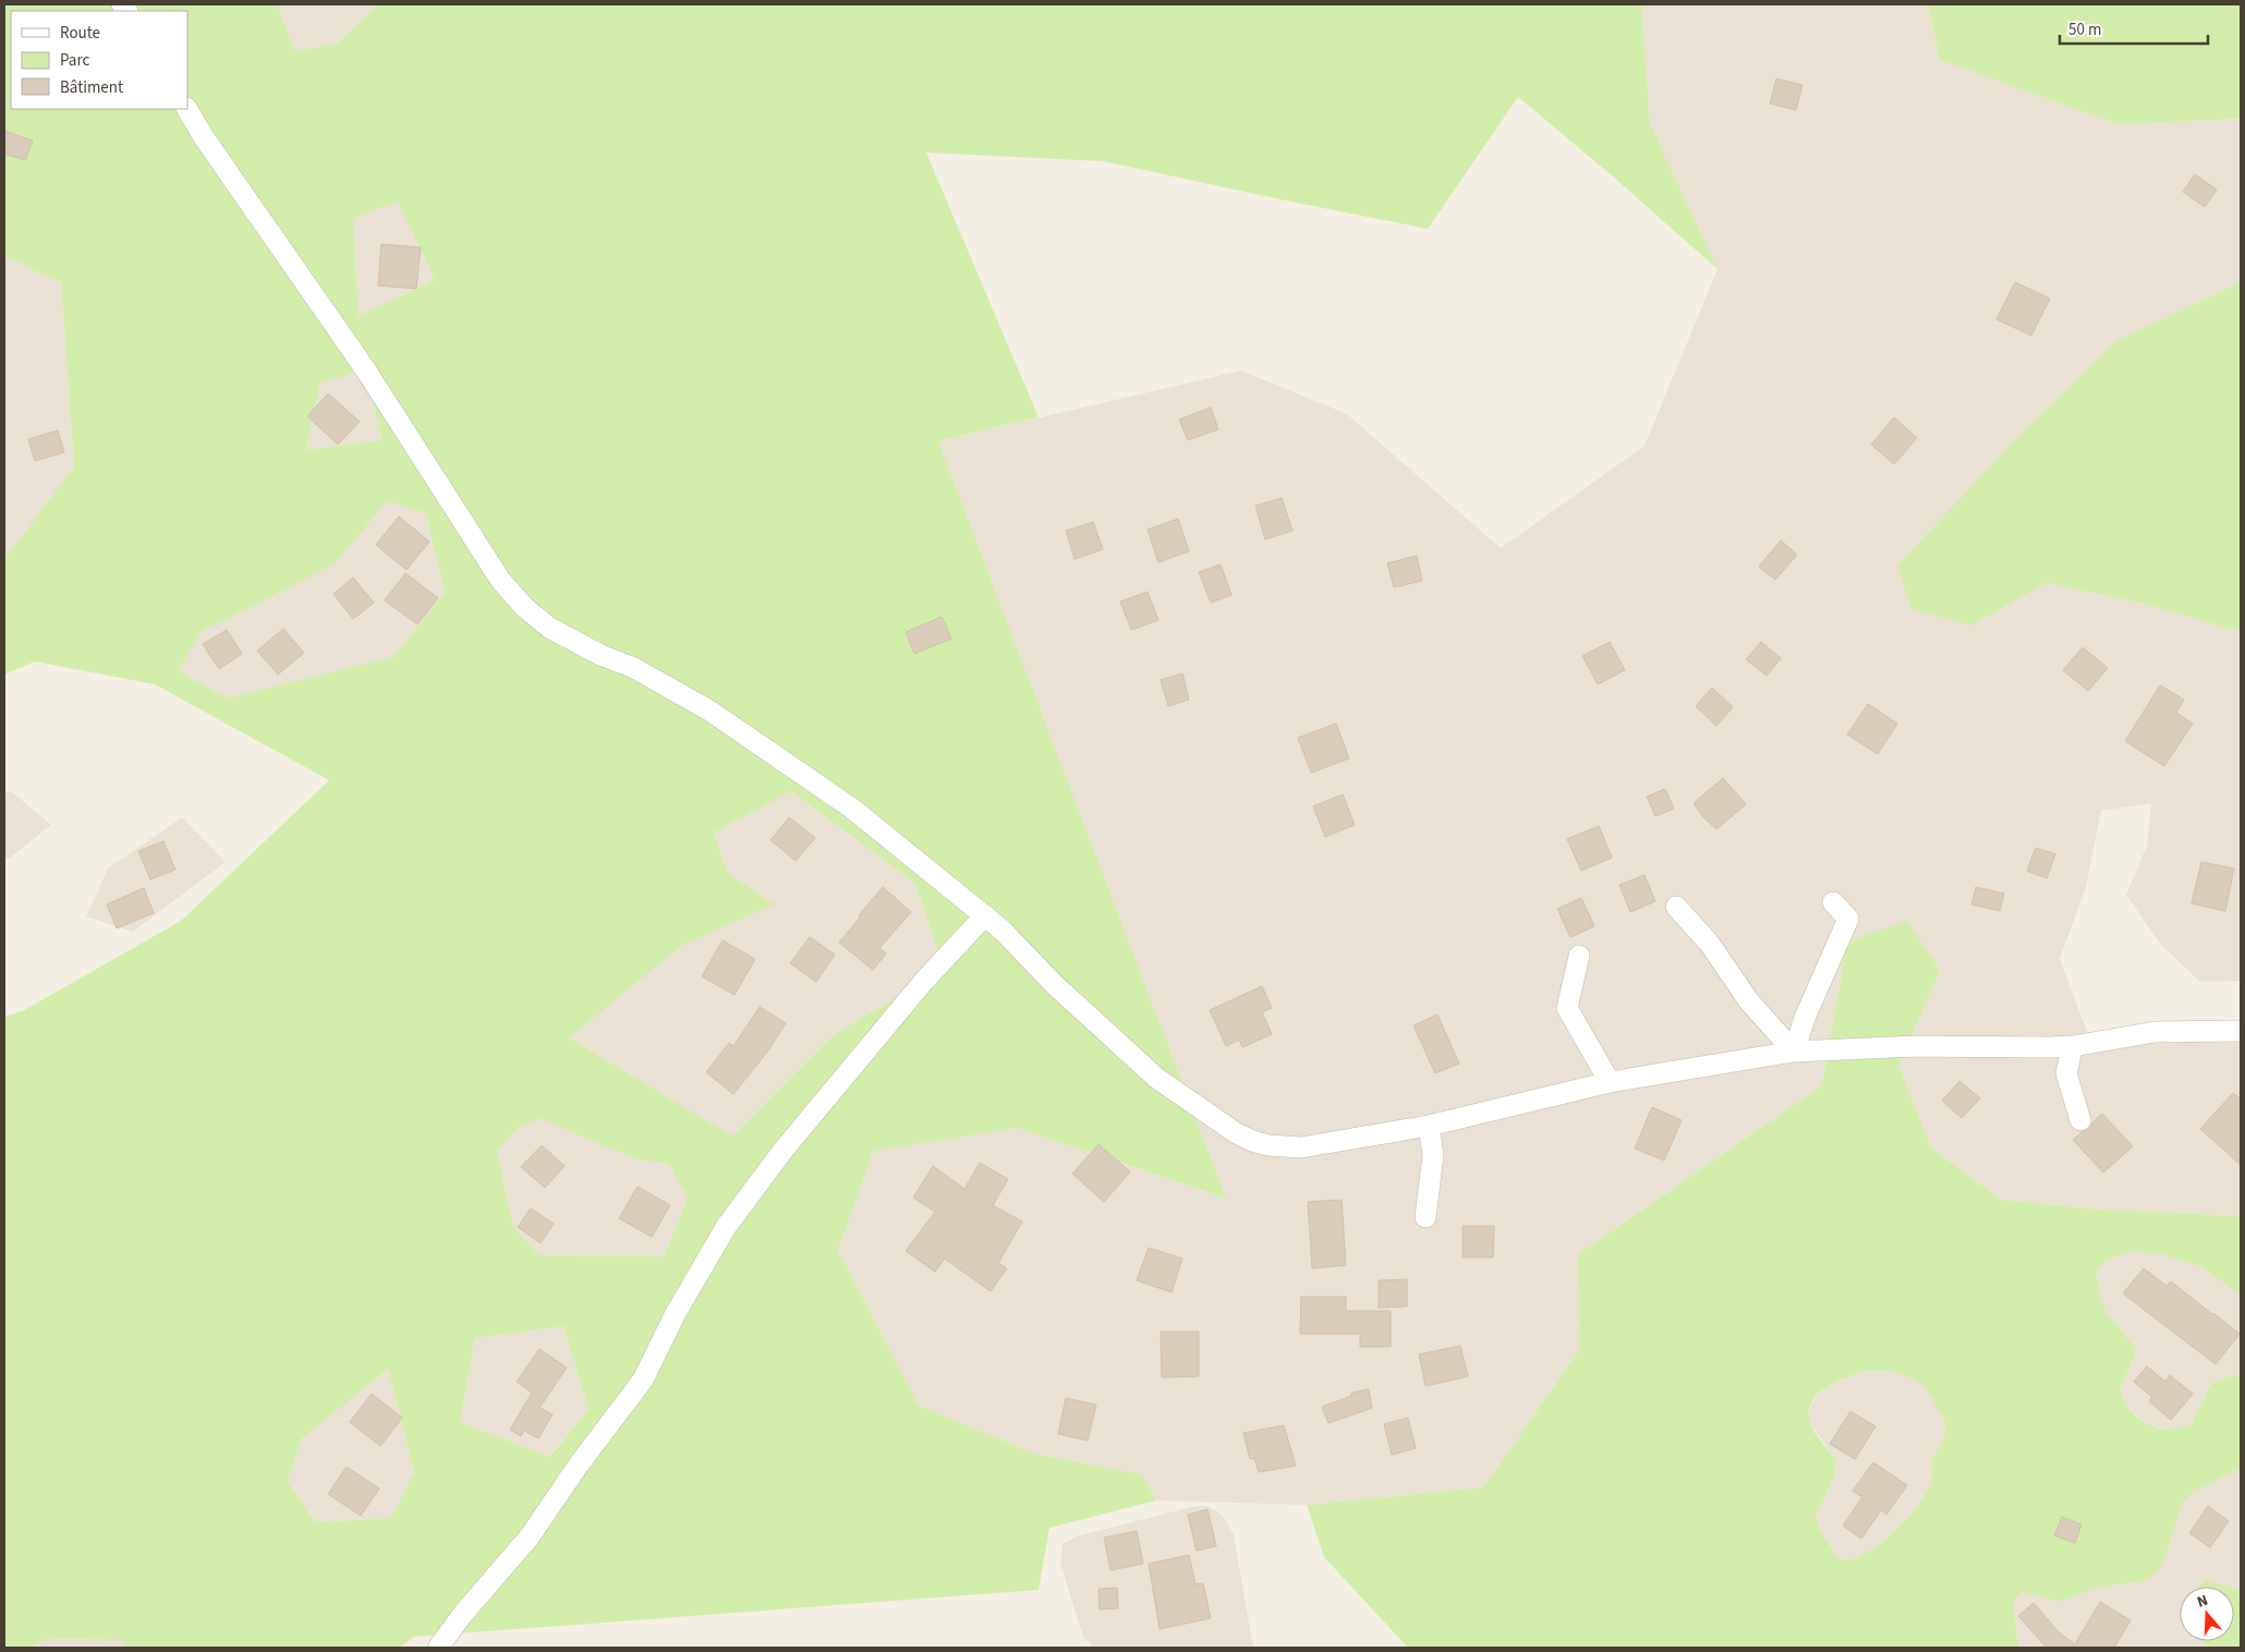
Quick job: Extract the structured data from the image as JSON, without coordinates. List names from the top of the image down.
{
  "legend": ["Route", "Parc", "Bâtiment"],
  "scale_bar": "50 m",
  "north": "top"
}
